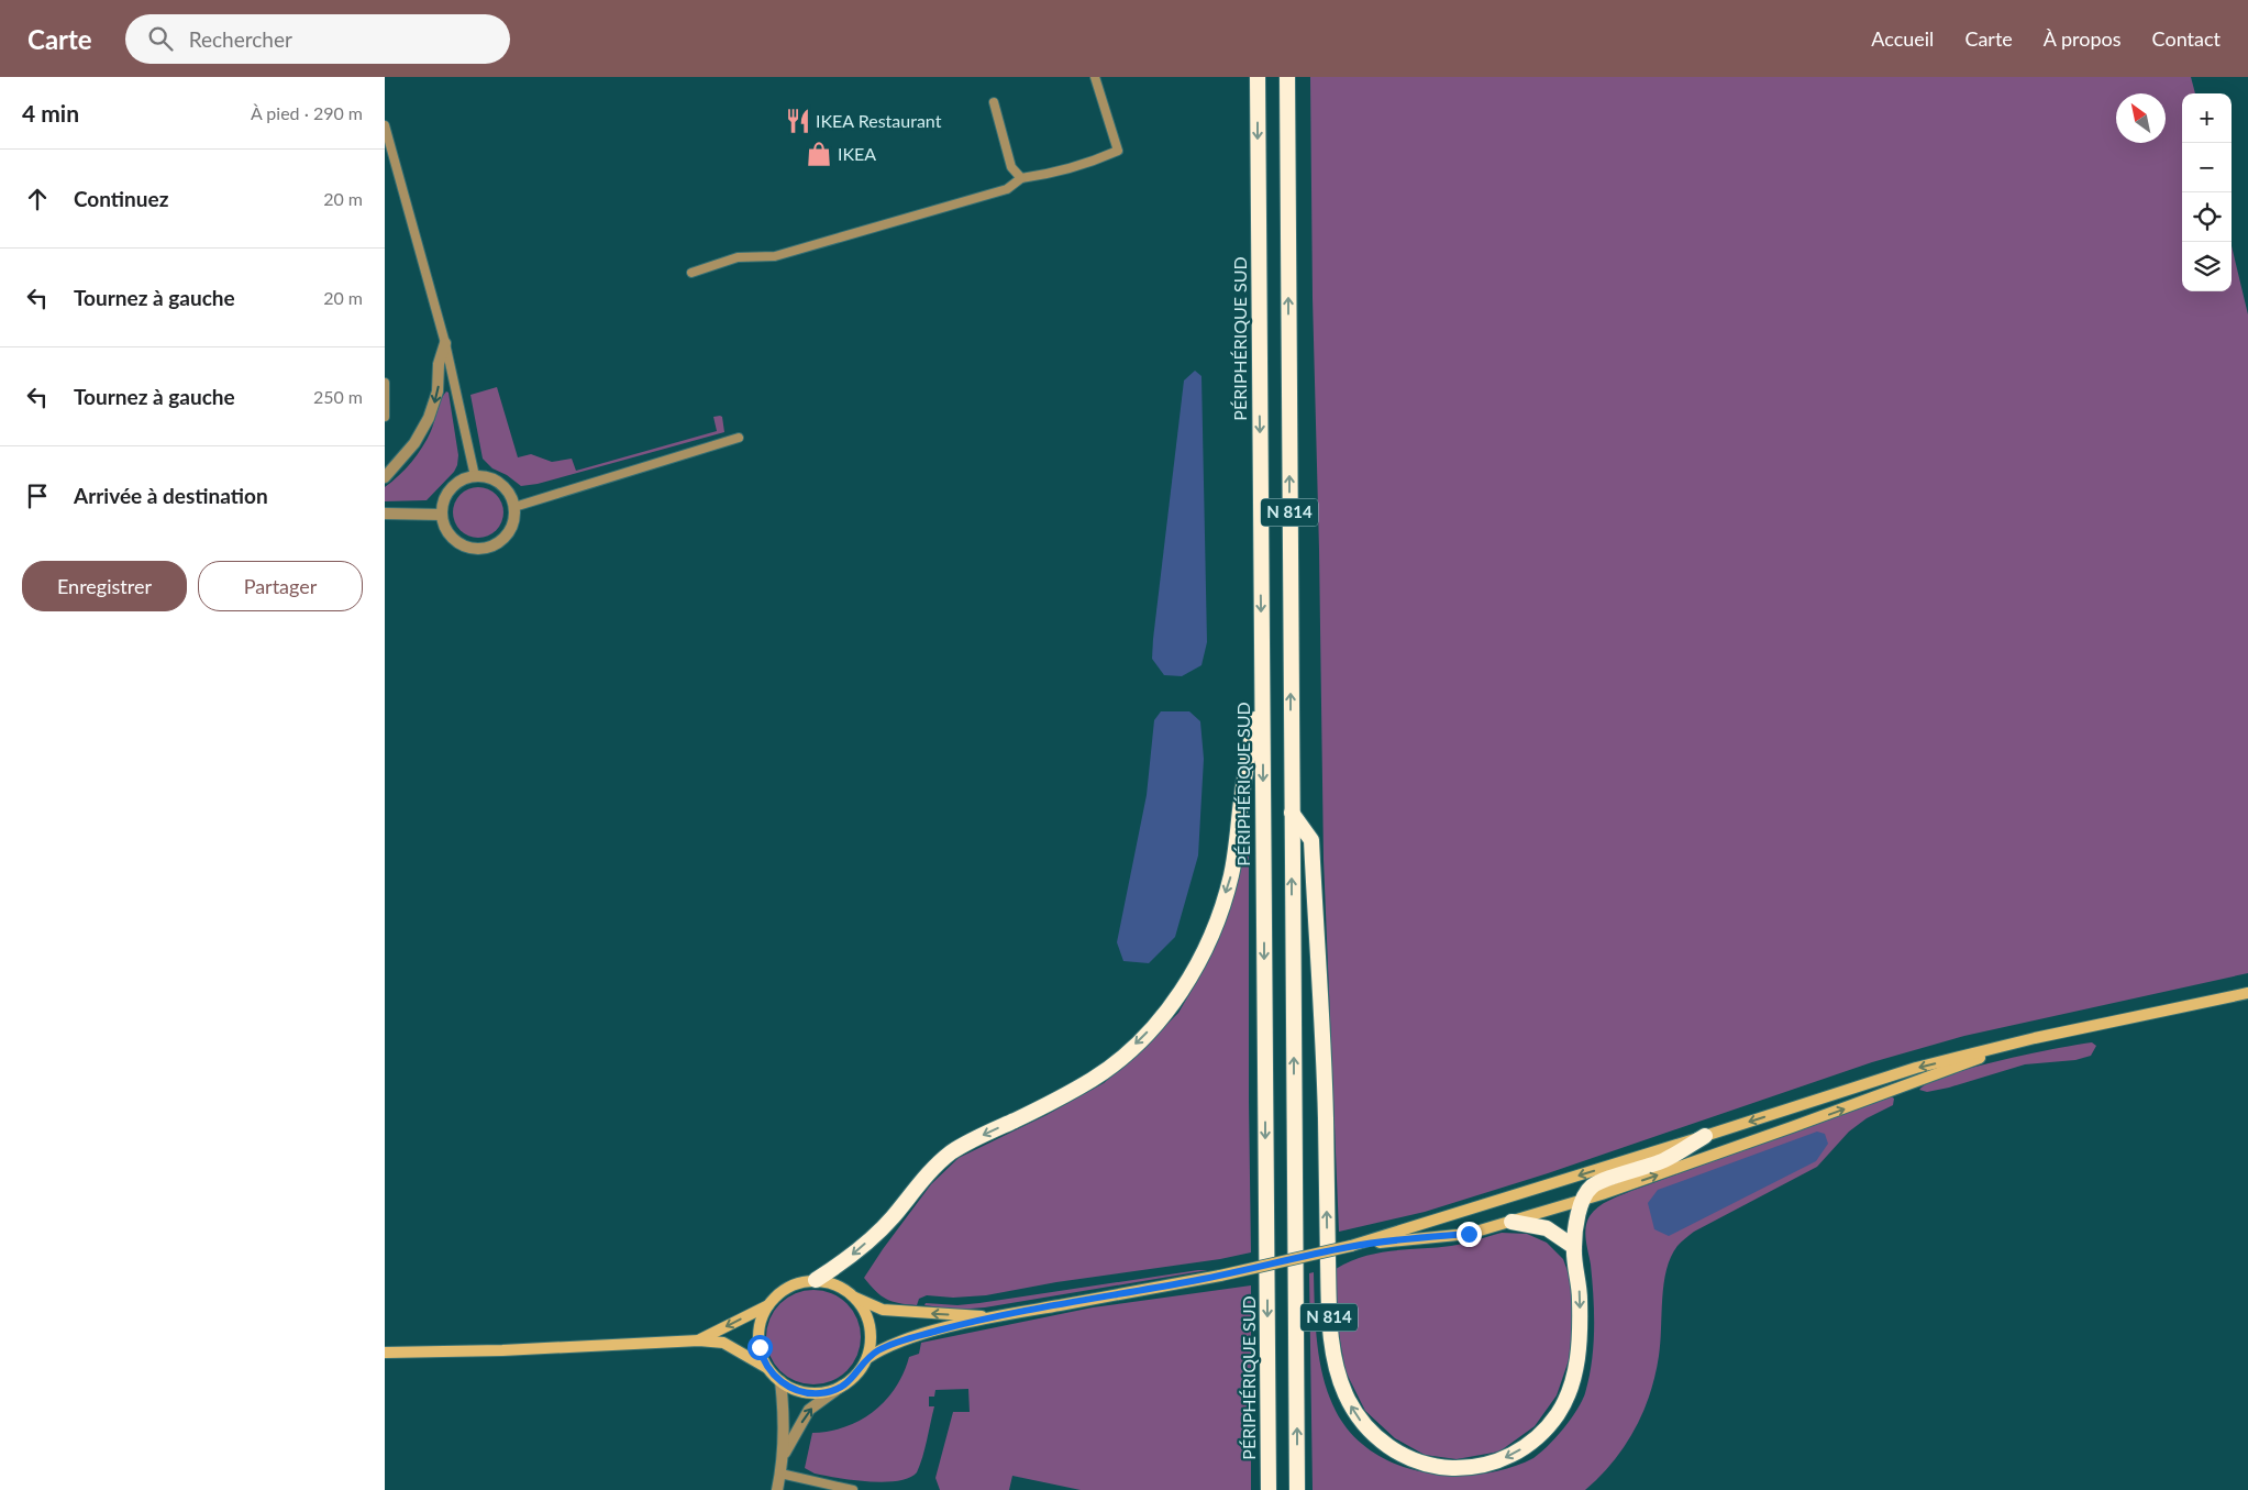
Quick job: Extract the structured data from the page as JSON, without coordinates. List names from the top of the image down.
{
  "streets": {
    "highway": ["PÉRIPHÉRIQUE SUD", "N 814"]
  },
  "crossings": [
    ["PÉRIPHÉRIQUE SUD", "N 814"]
  ],
  "places": {
    "restaurant": ["IKEA Restaurant"],
    "shop": ["IKEA"]
  },
  "north": "top left",
  "page": {
    "header": "Carte",
    "search": "Rechercher",
    "nav": [
      "Accueil",
      "Carte",
      "À propos",
      "Contact"
    ],
    "heading": ["4 min", "À pied · 290 m"],
    "map_buttons": ["+", "−"],
    "list": [
      ["Continuez", "20 m"],
      ["Tournez à gauche", "20 m"],
      ["Tournez à gauche", "250 m"],
      "Arrivée à destination"
    ],
    "buttons": ["Enregistrer", "Partager"]
  }
}
